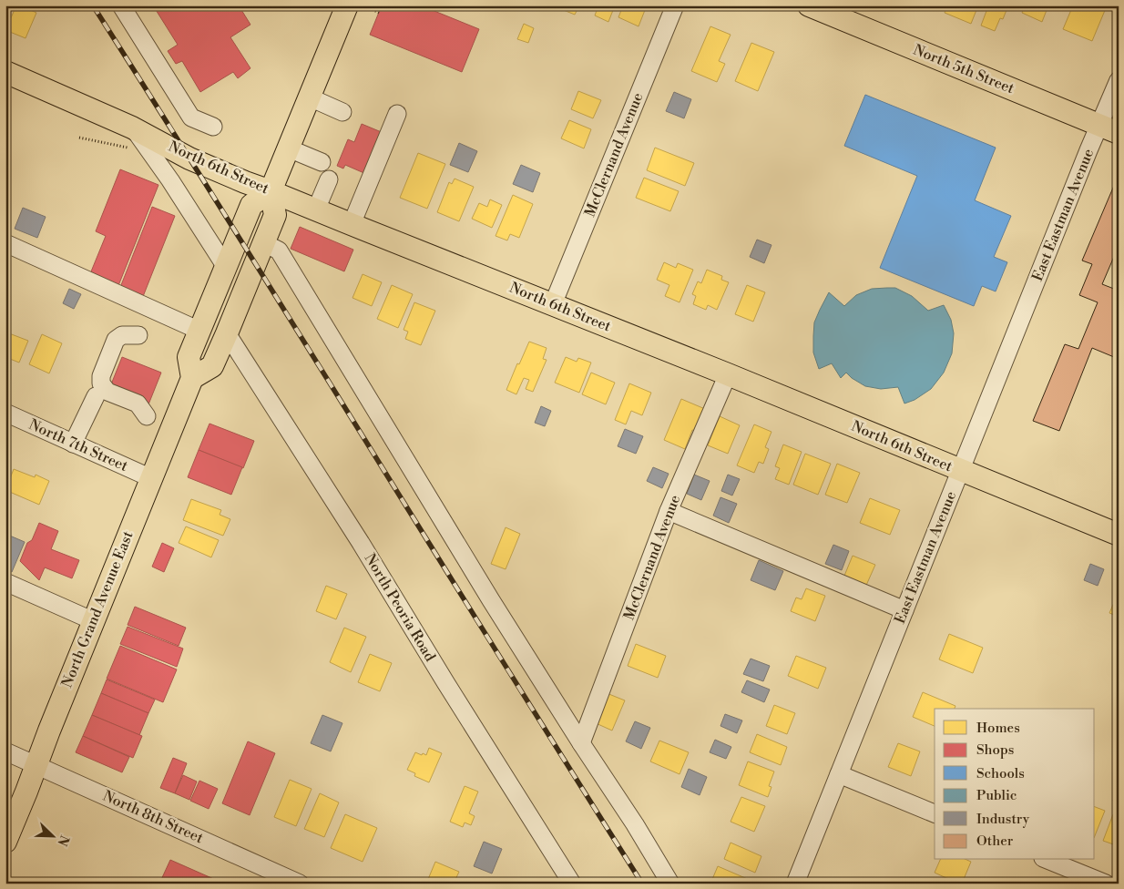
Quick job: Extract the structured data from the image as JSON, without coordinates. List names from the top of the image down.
{
  "streets": {
    "main road": ["North 5th Street", "North 6th Street", "North Grand Avenue East"],
    "street": [
      "McClernand Avenue",
      "East Eastman Avenue",
      "North 7th Street",
      "North Peoria Road",
      "North 8th Street"
    ]
  },
  "crossings": [
    ["North 5th Street", "East Eastman Avenue"],
    ["McClernand Avenue", "North 6th Street"],
    ["North 6th Street", "East Eastman Avenue"],
    ["North 7th Street", "North Grand Avenue East"],
    ["North Grand Avenue East", "North 8th Street"]
  ],
  "legend": [
    "Homes",
    "Shops",
    "Schools",
    "Public",
    "Industry",
    "Other"
  ],
  "north": "bottom right"
}
